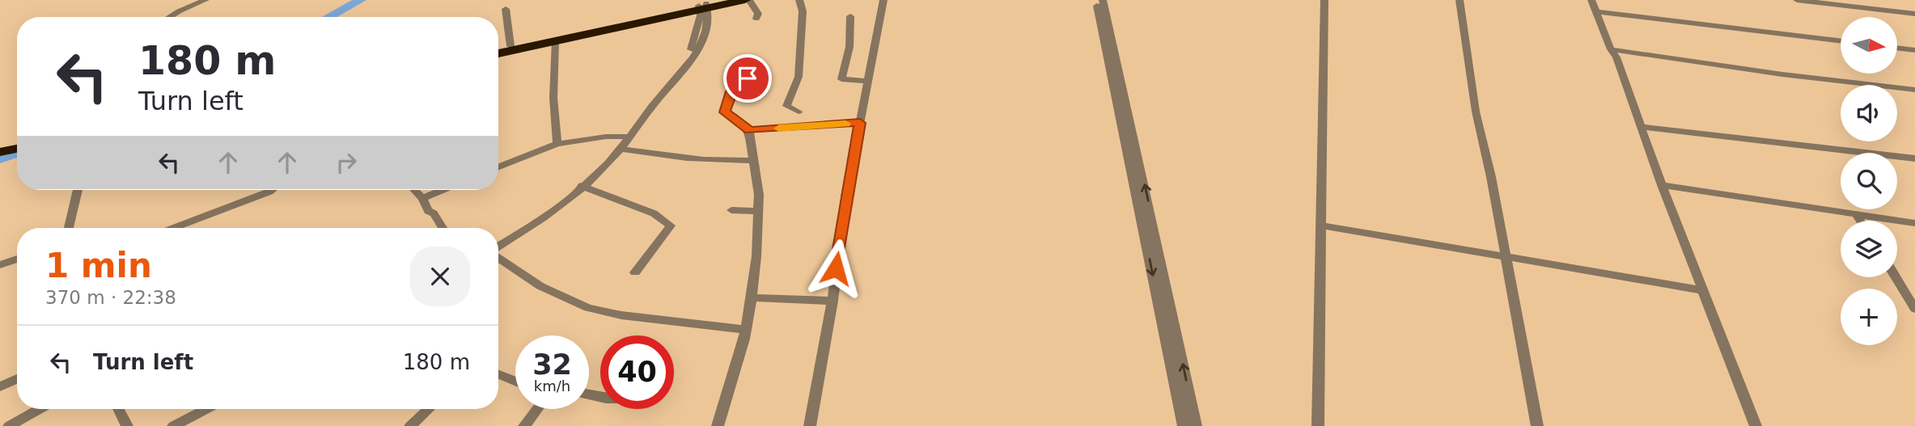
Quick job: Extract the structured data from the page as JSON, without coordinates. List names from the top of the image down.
{
  "north": "right",
  "page": {
    "map_buttons": "+",
    "turn": ["180 m", "Turn left"],
    "heading": ["1 min", "370 m · 22:38"],
    "list": [
      {
        "name": "Turn left",
        "value": "180 m"
      }
    ],
    "speed": "32 km/h",
    "limit": "40"
  }
}
